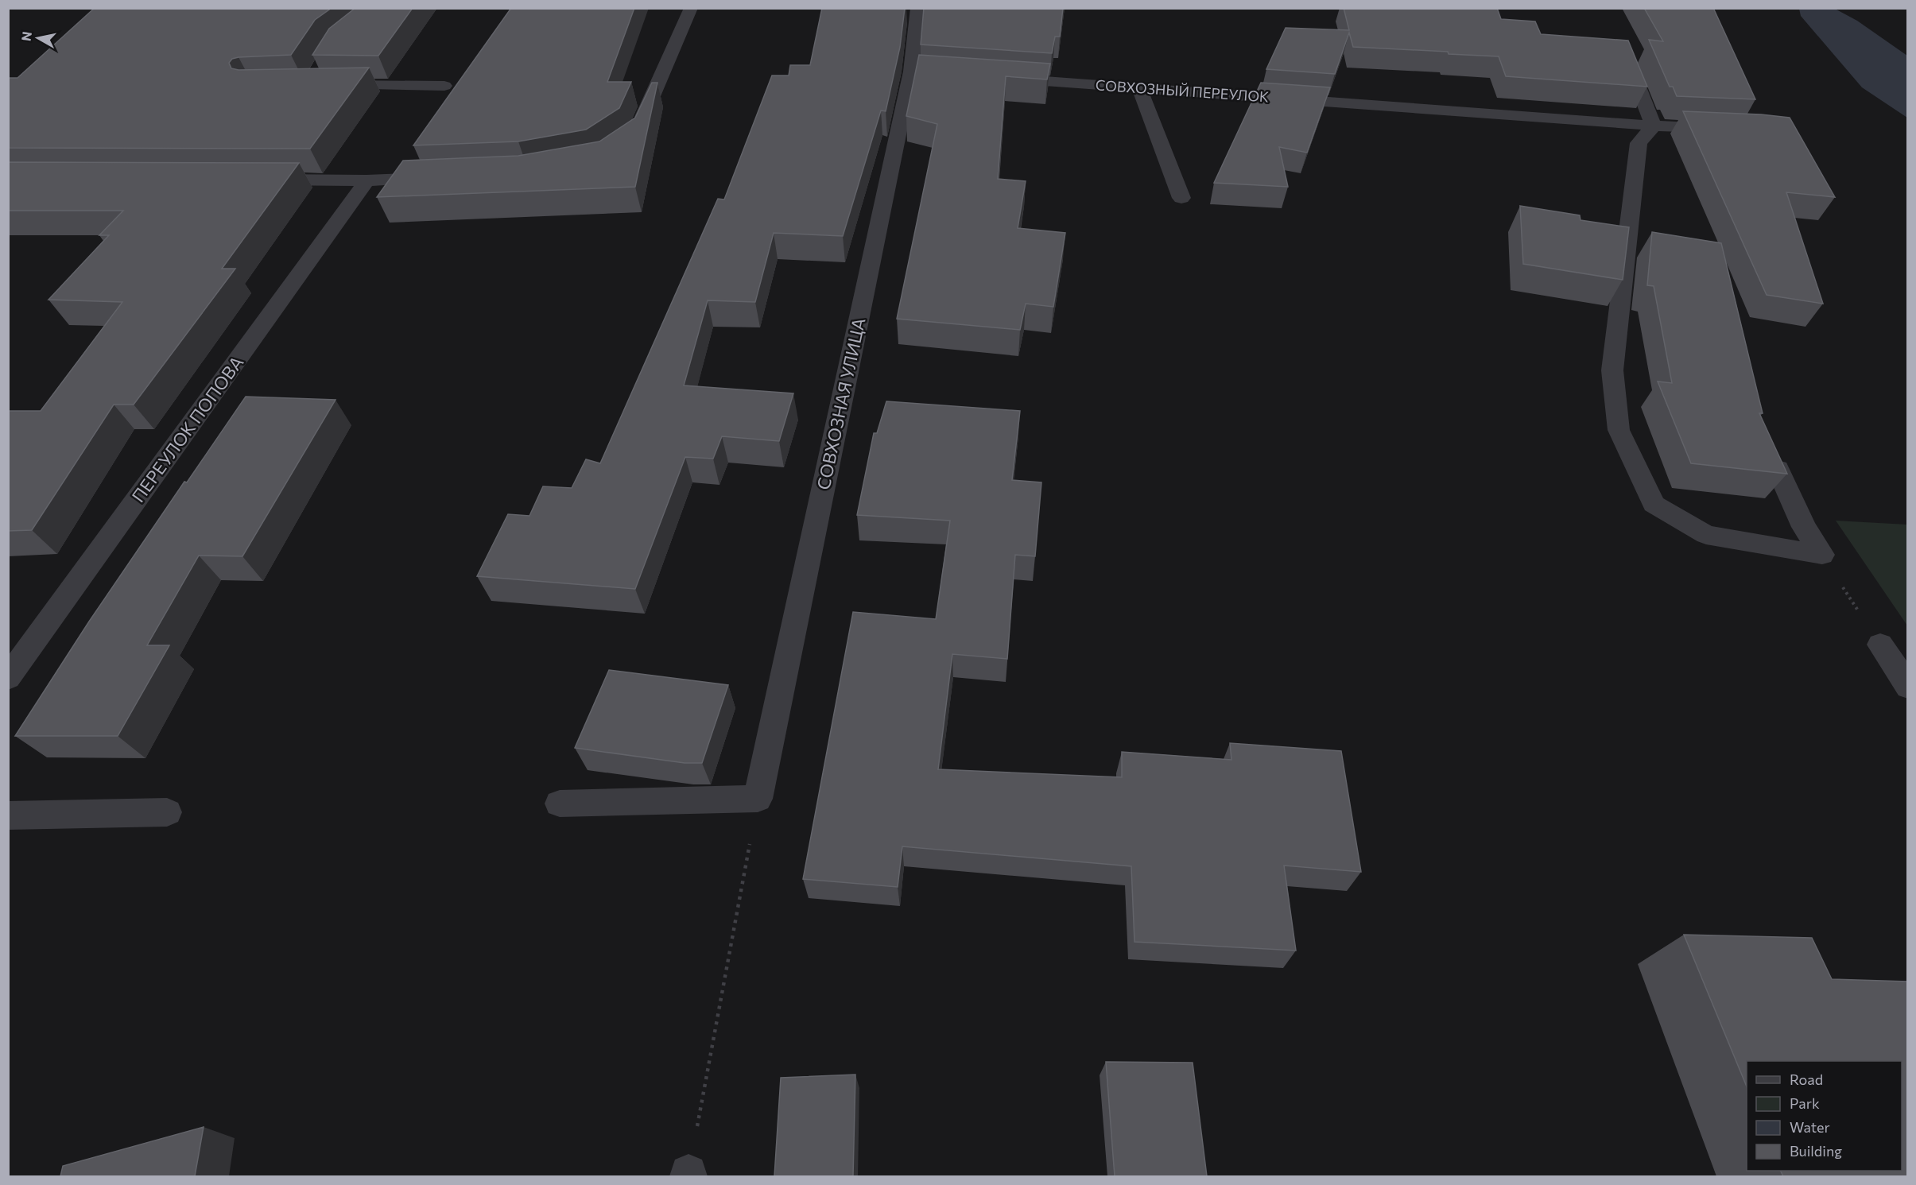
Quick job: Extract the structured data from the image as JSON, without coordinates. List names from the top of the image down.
{
  "streets": {
    "street": ["СОВХОЗНЫЙ ПЕРЕУЛОК", "СОВХОЗНАЯ УЛИЦА", "ПЕРЕУЛОК ПОПОВА"]
  },
  "legend": [
    "Road",
    "Park",
    "Water",
    "Building"
  ],
  "north": "left"
}
